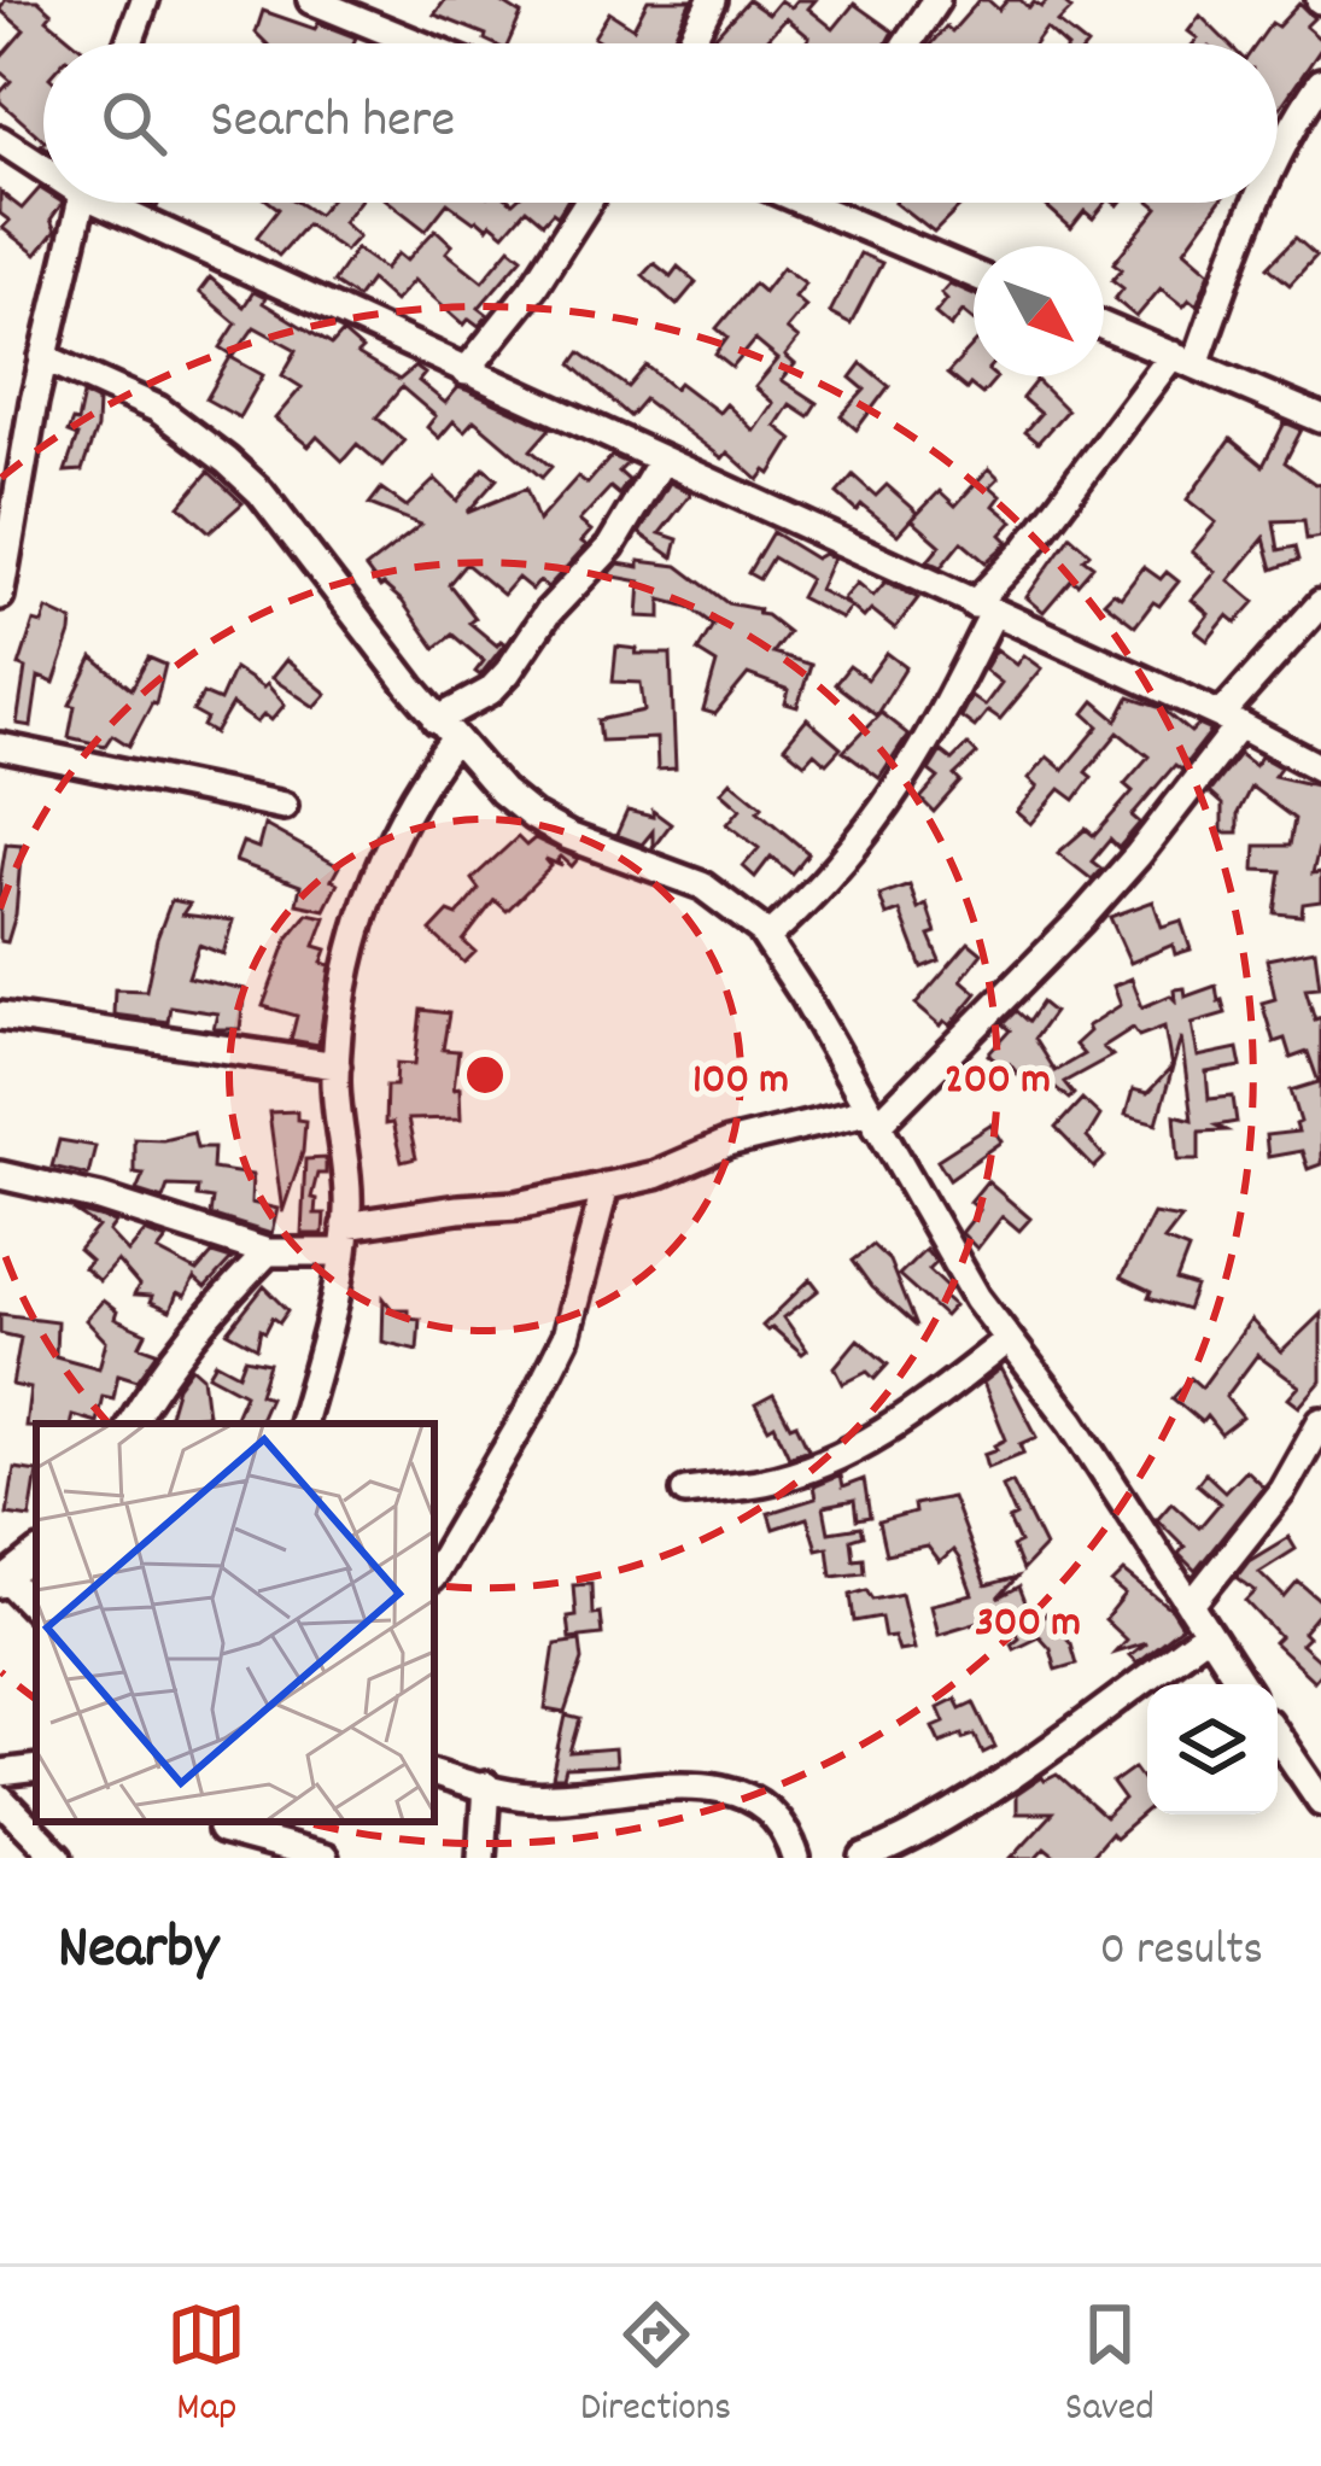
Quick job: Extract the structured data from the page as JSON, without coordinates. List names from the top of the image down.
{
  "north": "bottom right",
  "page": {
    "search": "Search here",
    "heading": ["Nearby", "0 results"],
    "nav": ["Map", "Directions", "Saved"]
  },
  "rings": ["100 m", "200 m", "300 m"]
}
